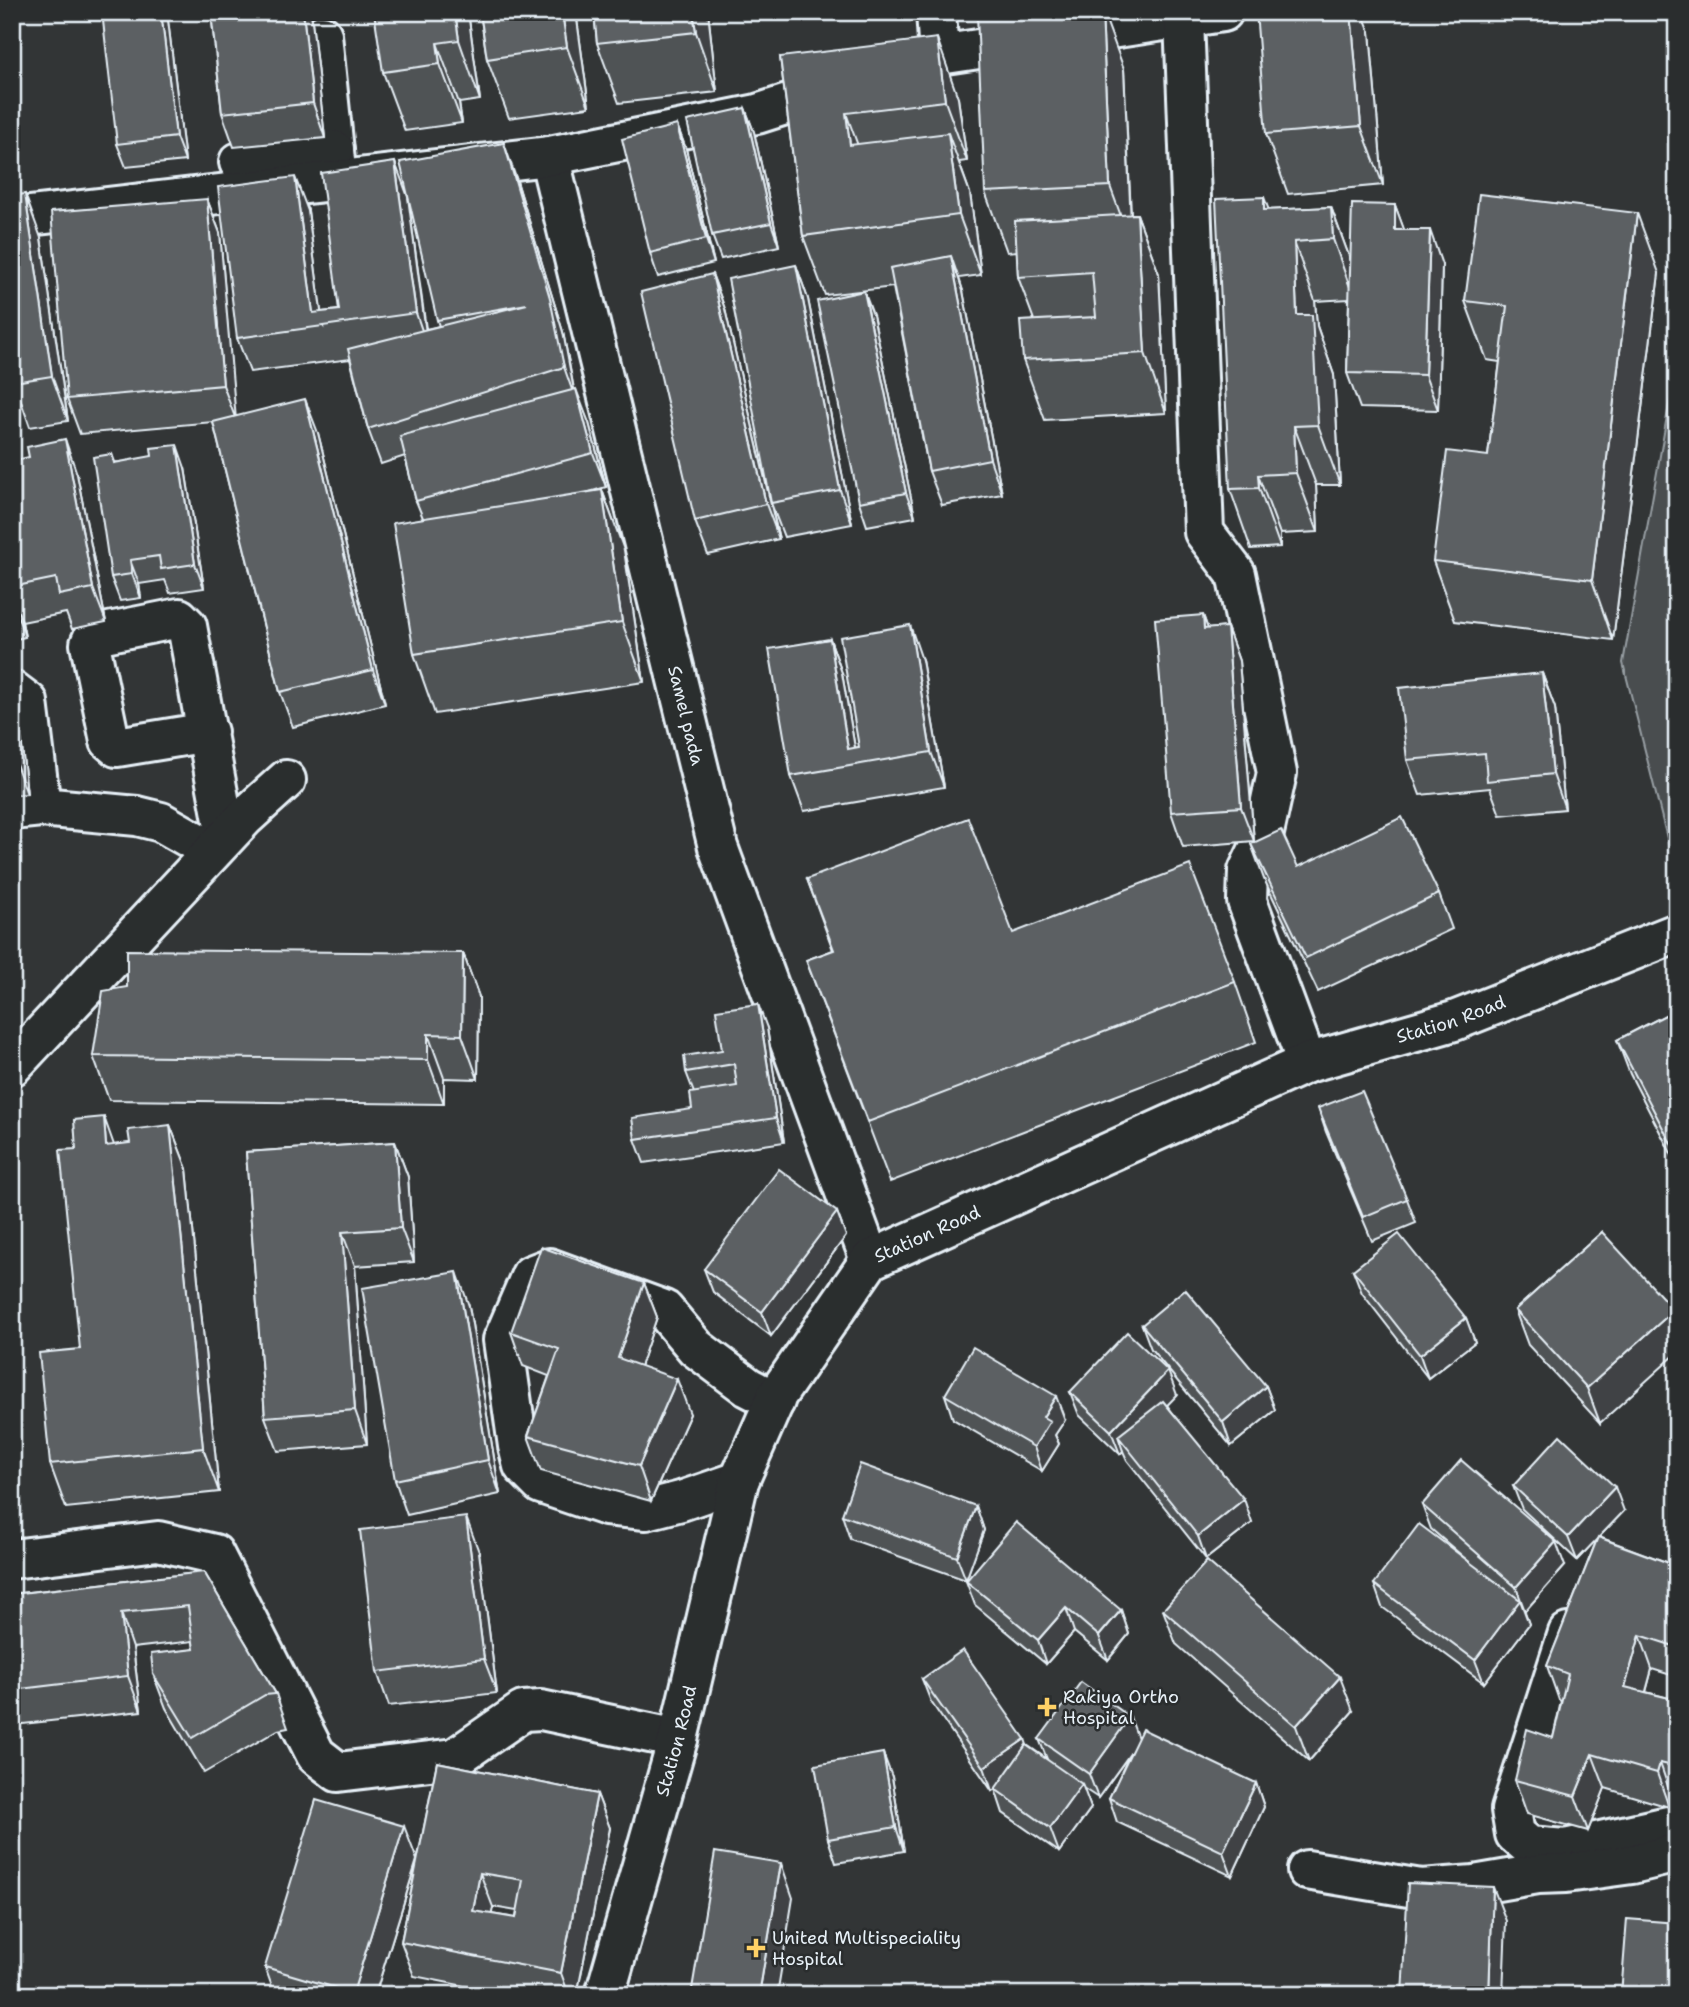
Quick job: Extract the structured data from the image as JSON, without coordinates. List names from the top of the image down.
{
  "streets": {
    "street": ["Samel pada", "Station Road"]
  },
  "crossings": [
    ["Samel pada", "Station Road"]
  ],
  "places": {
    "health": ["Rakiya Ortho Hospital", "United Multispeciality Hospital"]
  }
}
